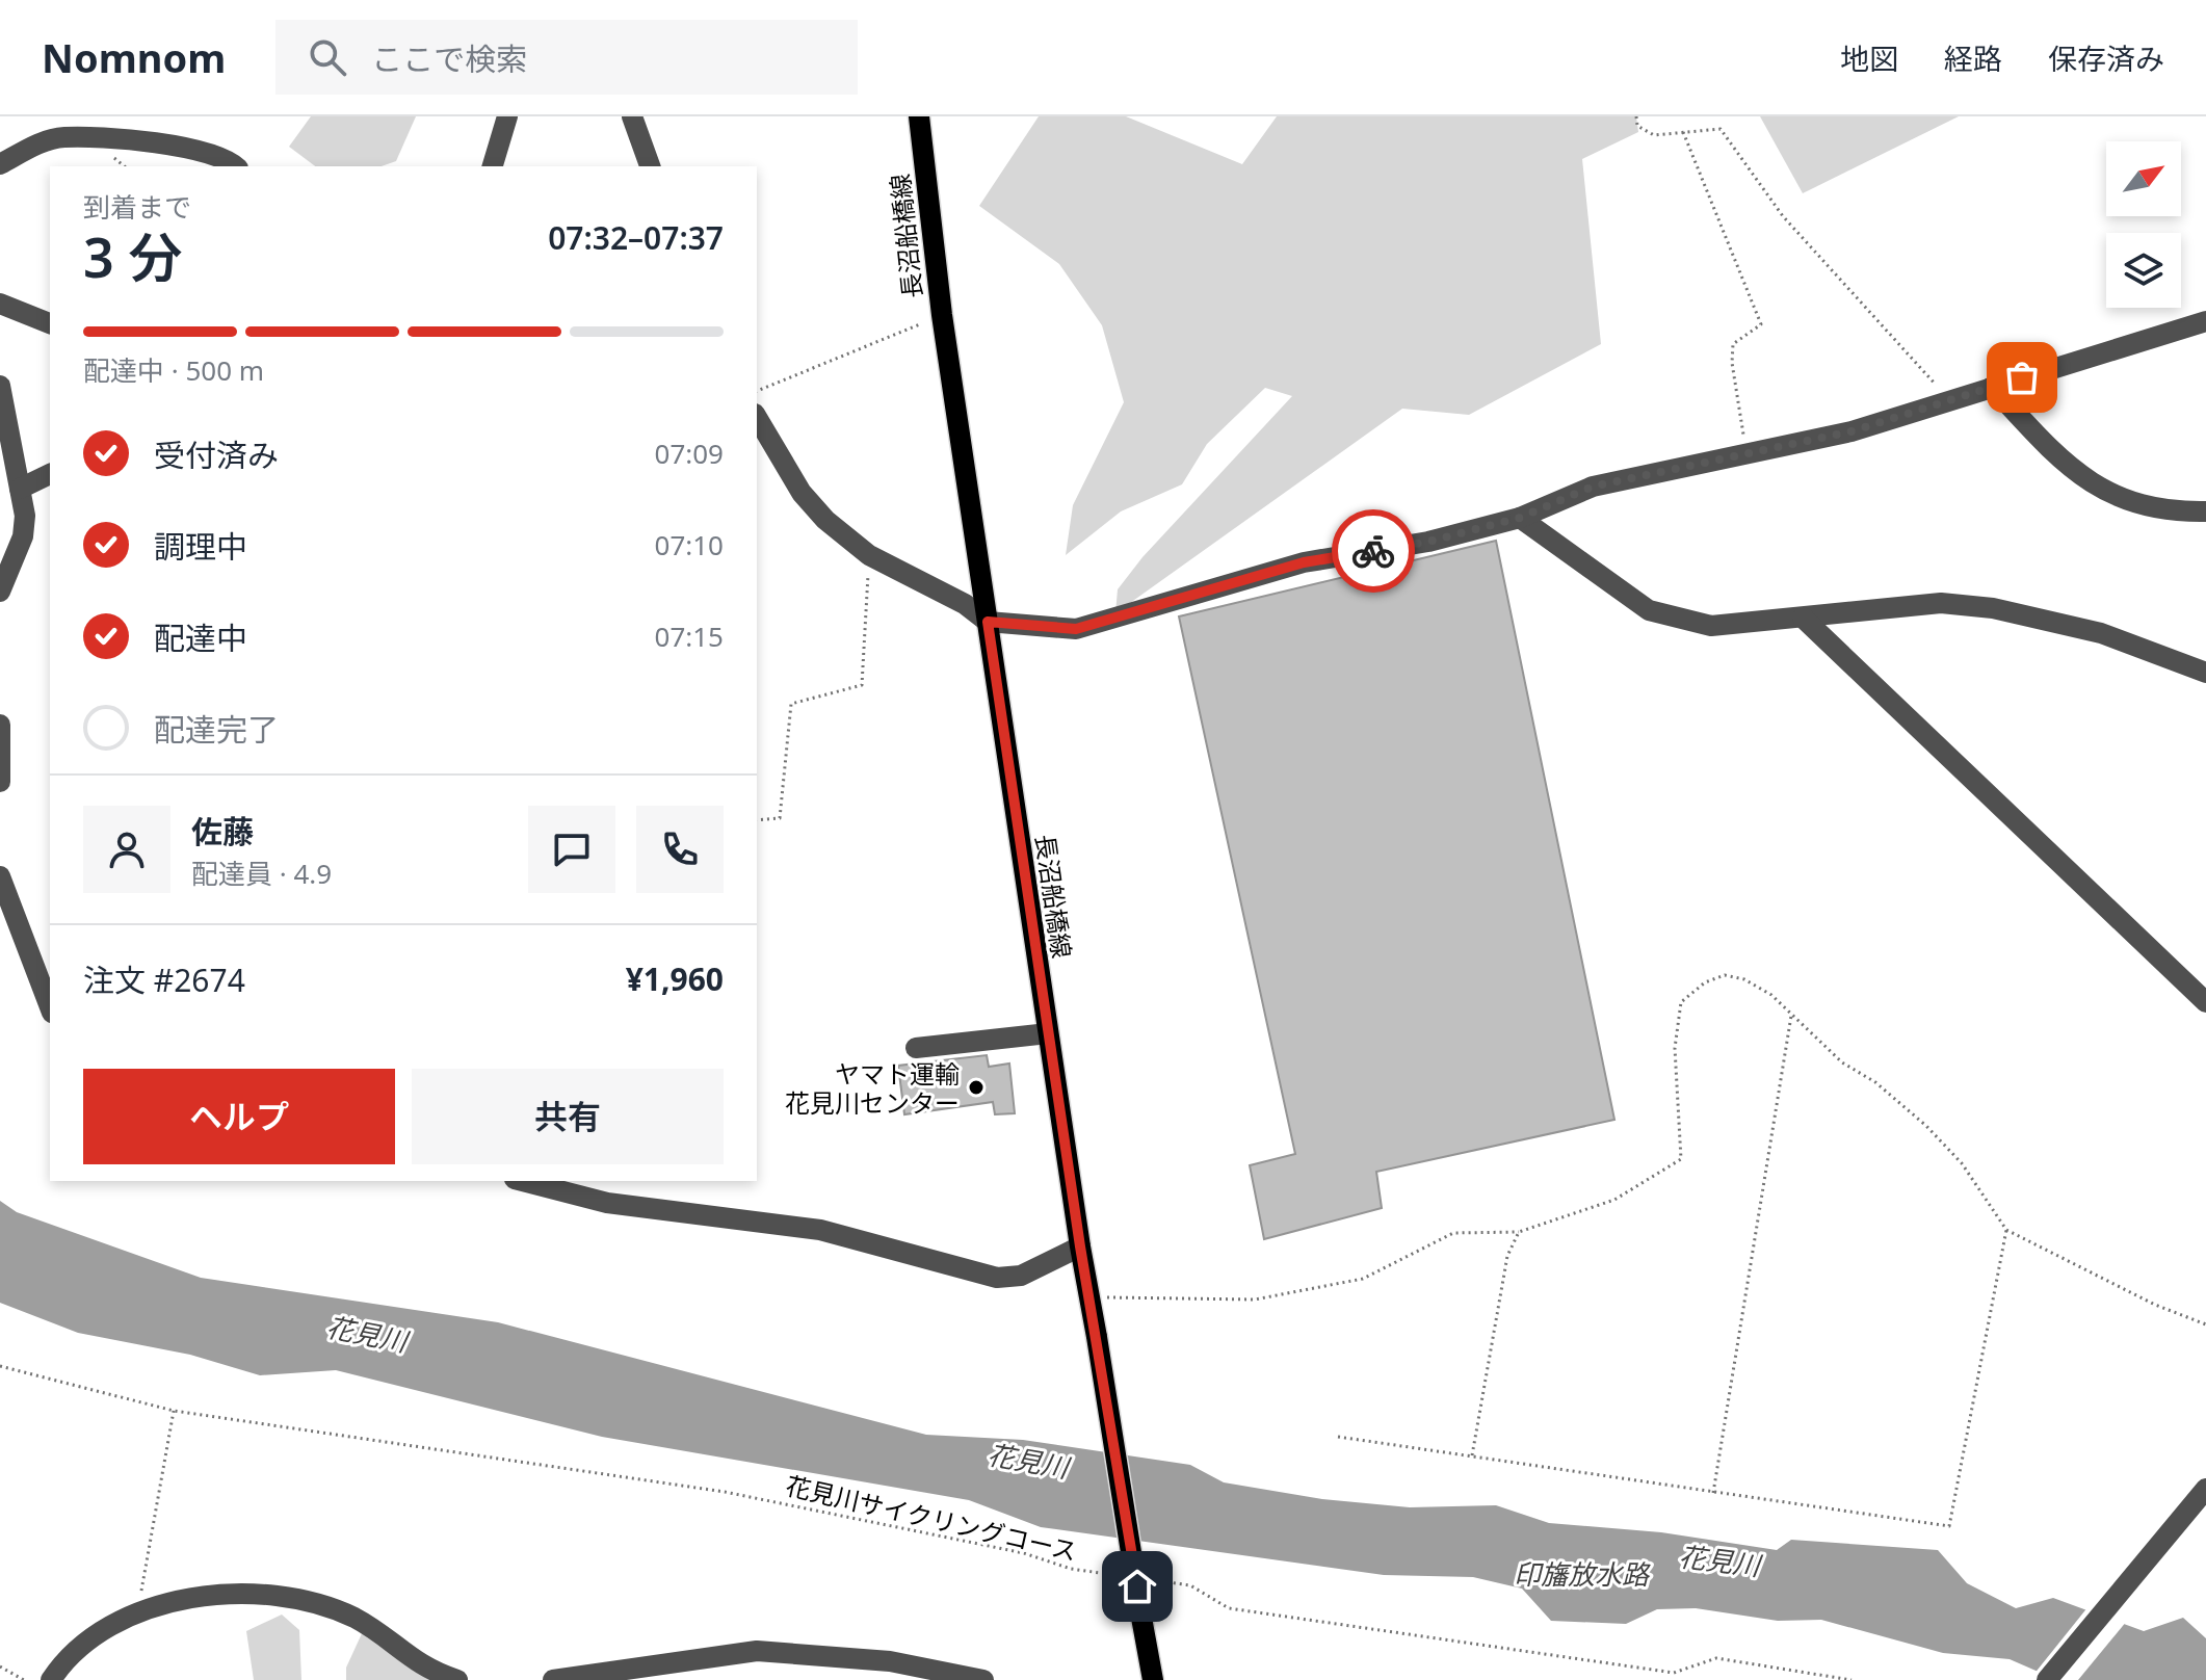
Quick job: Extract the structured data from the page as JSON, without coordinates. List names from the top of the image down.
{
  "streets": {
    "main road": ["長沼船橋線"],
    "path": ["花見川サイクリングコース"]
  },
  "water": ["花見川", "印旛放水路"],
  "places": ["ヤマト運輸 花見川センター"],
  "north": "top right",
  "page": {
    "header": "Nomnom",
    "search": "ここで検索",
    "nav": ["地図", "経路", "保存済み"],
    "heading": ["3 分", "到着まで", "07:32–07:37"],
    "panel": [
      "佐藤",
      "配達員 · 4.9",
      "注文 #2674",
      "¥1,960"
    ],
    "bar": "配達中 · 500 m",
    "list": [
      ["受付済み", "07:09"],
      ["調理中", "07:10"],
      ["配達中", "07:15"],
      "配達完了"
    ],
    "buttons": ["ヘルプ", "共有"]
  }
}
